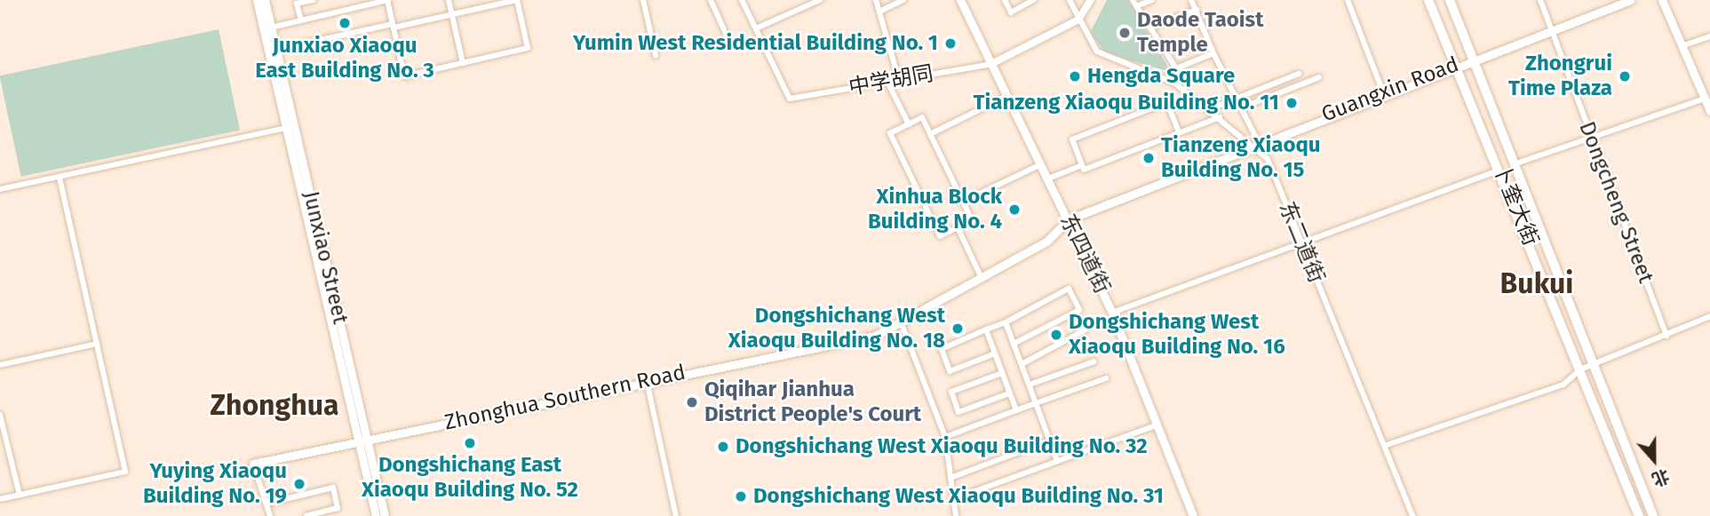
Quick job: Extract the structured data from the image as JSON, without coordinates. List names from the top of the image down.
{
  "streets": {
    "main road": [
      "Guangxin Road",
      "卜奎大街",
      "东四道街",
      "Junxiao Street",
      "Zhonghua Southern Road"
    ],
    "street": ["中学胡同", "Dongcheng Street", "东二道街"]
  },
  "crossings": [
    ["中学胡同", "东四道街"],
    ["Guangxin Road", "Dongcheng Street"],
    ["Guangxin Road", "卜奎大街"],
    ["Guangxin Road", "东二道街"],
    ["Guangxin Road", "东四道街"],
    ["Guangxin Road", "Zhonghua Southern Road"],
    ["东四道街", "Zhonghua Southern Road"],
    ["Junxiao Street", "Zhonghua Southern Road"]
  ],
  "districts": ["Bukui", "Zhonghua"],
  "places": [
    "Junxiao Xiaoqu East Building No. 3",
    "Daode Taoist Temple",
    "Yumin West Residential Building No. 1",
    "Hengda Square",
    "Zhongrui Time Plaza",
    "Tianzeng Xiaoqu Building No. 11",
    "Tianzeng Xiaoqu Building No. 15",
    "Xinhua Block Building No. 4",
    "Dongshichang West Xiaoqu Building No. 18",
    "Dongshichang West Xiaoqu Building No. 16",
    "Qiqihar Jianhua District People's Court",
    "Dongshichang East Xiaoqu Building No. 52",
    "Dongshichang West Xiaoqu Building No. 32",
    "Yuying Xiaoqu Building No. 19",
    "Dongshichang West Xiaoqu Building No. 31"
  ],
  "north": "bottom"
}
